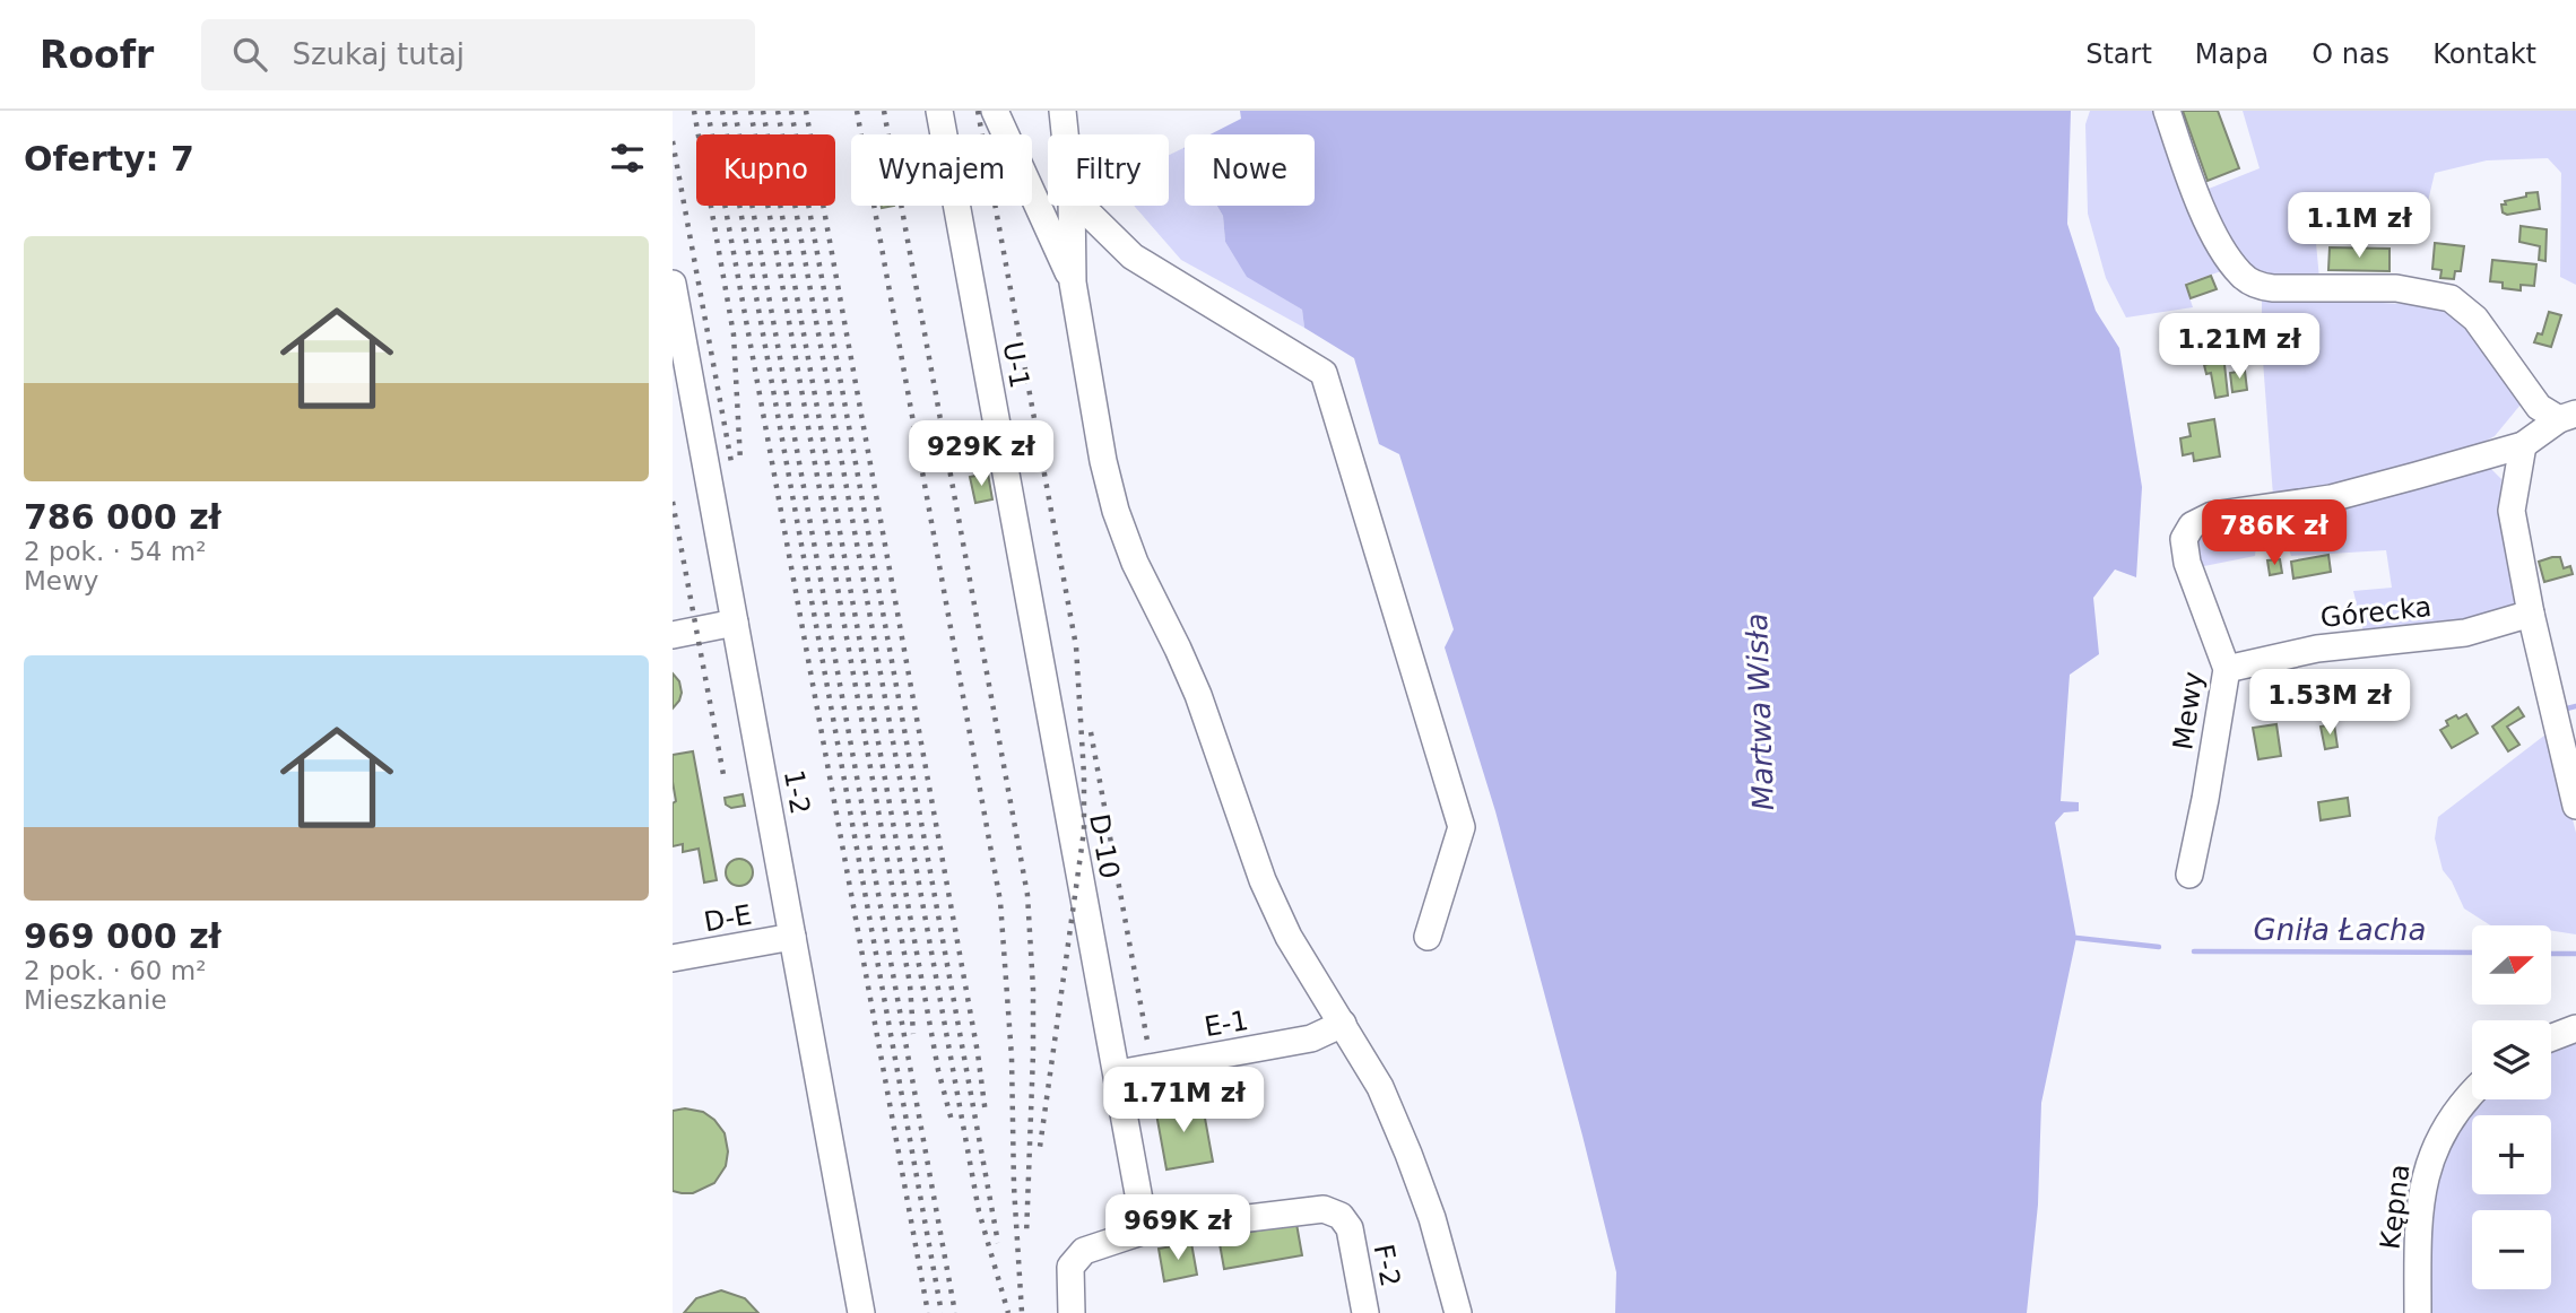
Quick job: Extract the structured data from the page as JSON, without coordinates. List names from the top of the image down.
{
  "streets": {
    "street": [
      "U-1",
      "Górecka",
      "Mewy",
      "1-2",
      "D-10",
      "D-E",
      "E-1",
      "Kępna",
      "F-2"
    ]
  },
  "crossings": [
    ["U-1", "D-10"],
    ["Górecka", "Mewy"],
    ["1-2", "D-E"],
    ["D-10", "E-1"],
    ["D-10", "F-2"]
  ],
  "water": ["Martwa Wisła", "Gniła Łacha"],
  "north": "right",
  "page": {
    "header": "Roofr",
    "search": "Szukaj tutaj",
    "nav": [
      "Start",
      "Mapa",
      "O nas",
      "Kontakt"
    ],
    "heading": "Oferty: 7",
    "chip": [
      "Kupno",
      "Wynajem",
      "Filtry",
      "Nowe"
    ],
    "price": [
      "1.1M zł",
      "1.21M zł",
      "929K zł",
      "786K zł",
      "1.53M zł",
      "1.71M zł",
      "969K zł"
    ],
    "list": [
      {
        "name": "786 000 zł",
        "note": "2 pok. · 54 m² · Mewy"
      },
      {
        "name": "969 000 zł",
        "note": "2 pok. · 60 m² · Mieszkanie"
      }
    ],
    "map_buttons": ["+", "−"]
  }
}
